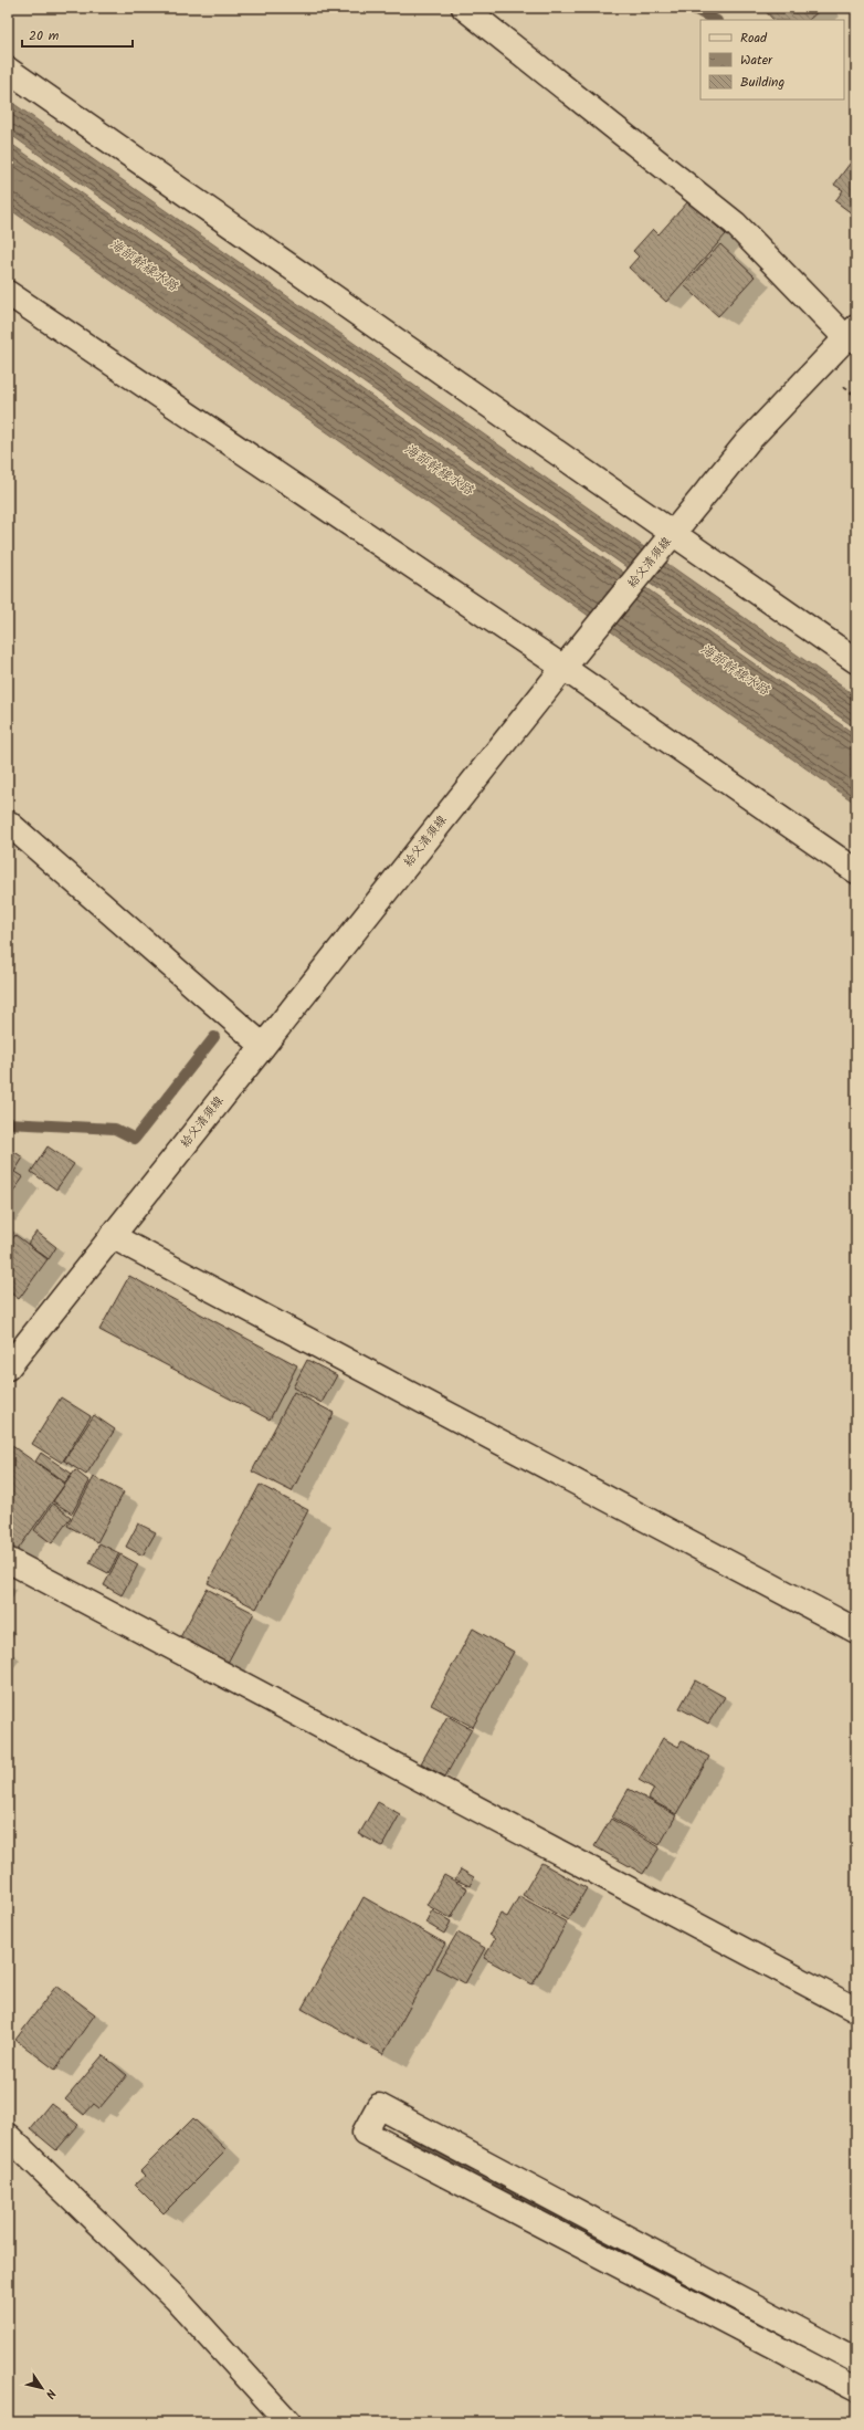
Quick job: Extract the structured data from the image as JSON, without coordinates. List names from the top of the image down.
{
  "streets": {
    "street": ["給父清須線"]
  },
  "water": ["海部幹線水路"],
  "legend": ["Road", "Water", "Building"],
  "scale_bar": "20 m",
  "north": "bottom right"
}
